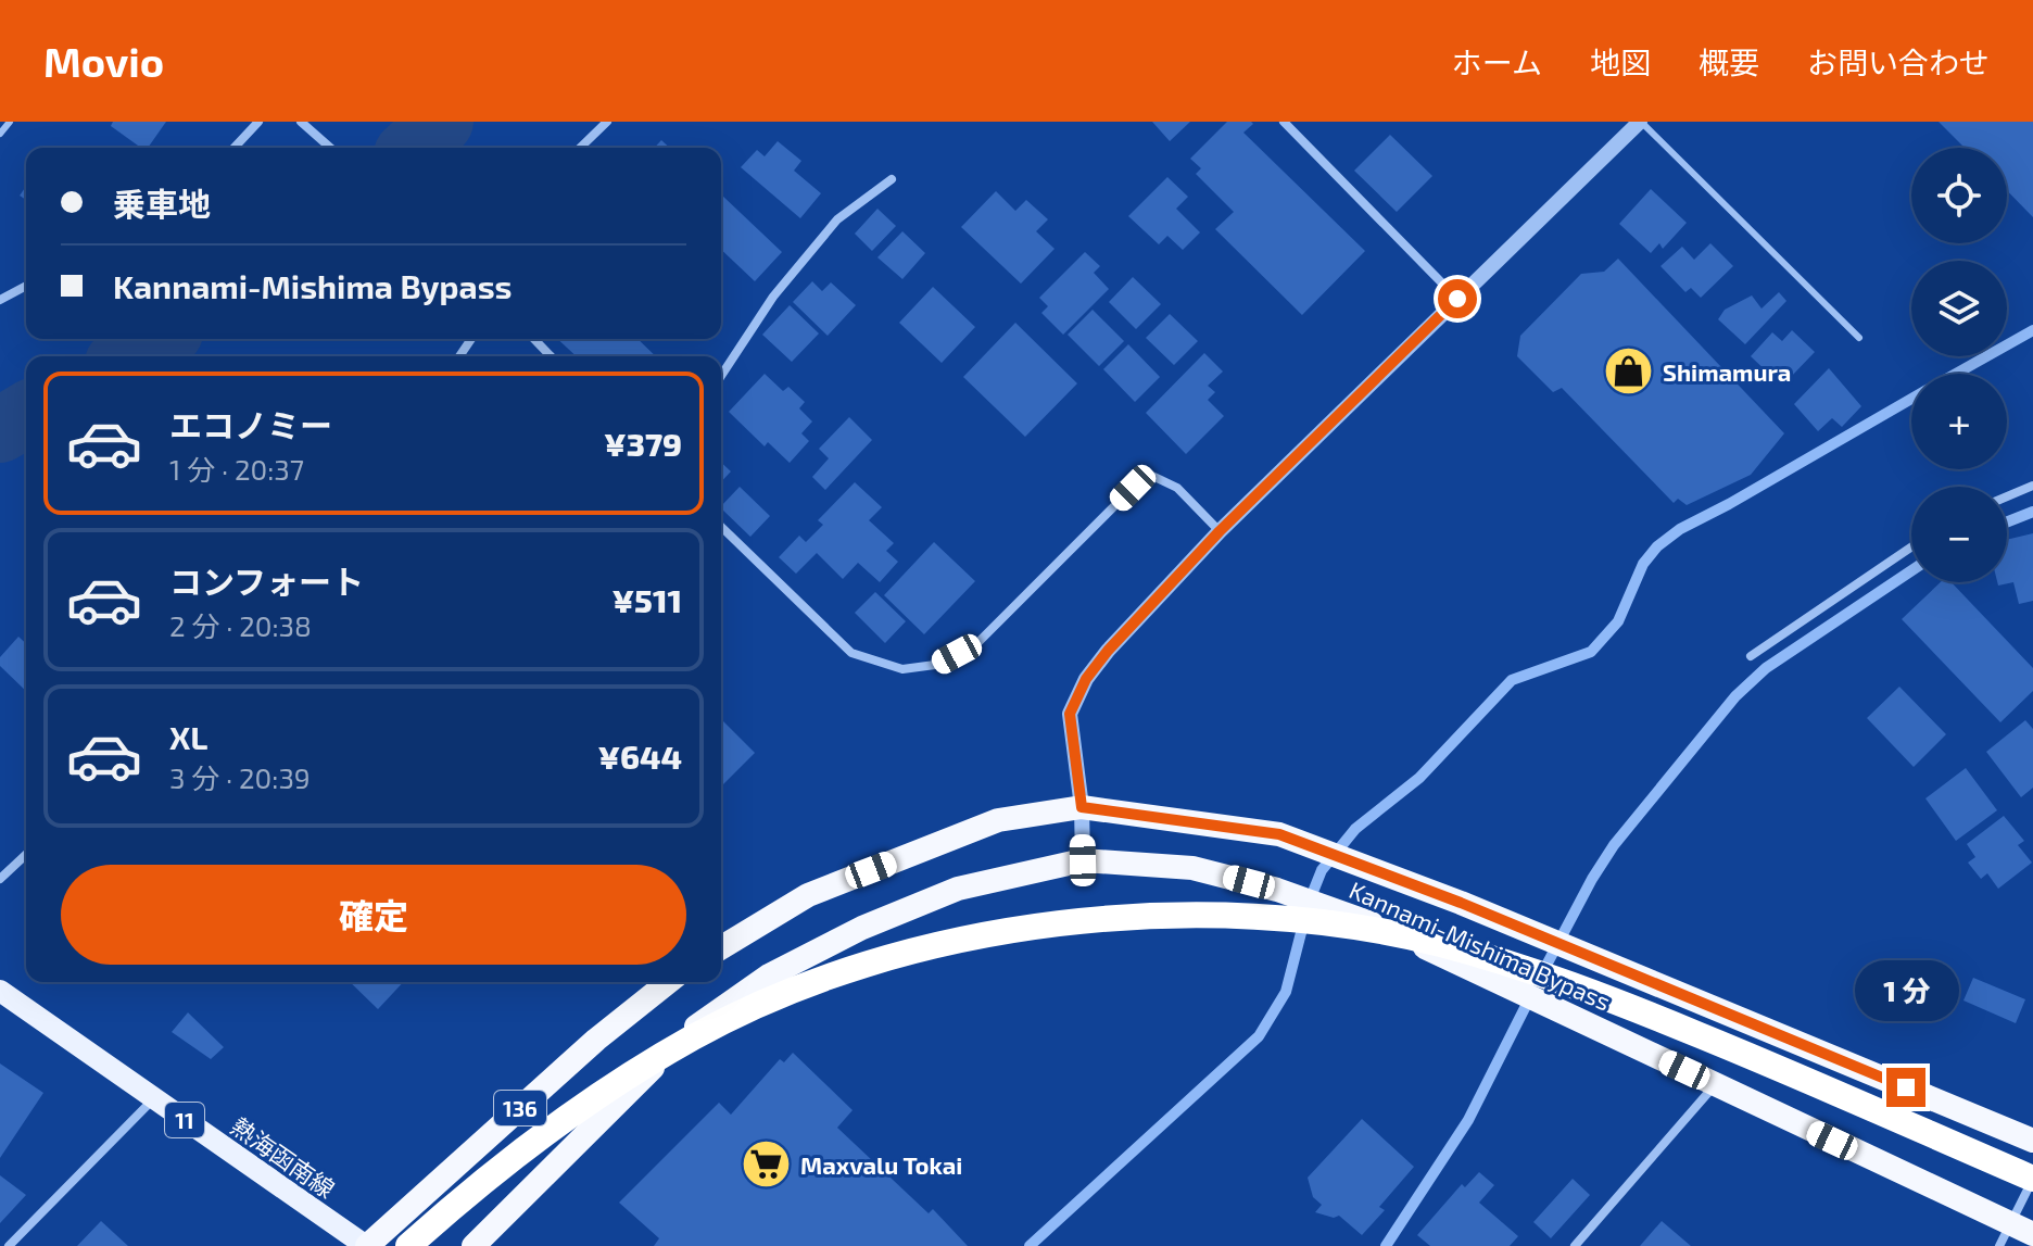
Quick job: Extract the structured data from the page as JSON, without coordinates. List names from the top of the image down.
{
  "streets": {
    "highway": ["Kannami-Mishima Bypass", "136"],
    "main road": ["11", "熱海函南線"]
  },
  "crossings": [
    ["136", "熱海函南線"]
  ],
  "places": {
    "shop": ["Shimamura"],
    "supermarket": ["Maxvalu Tokai"]
  },
  "page": {
    "header": "Movio",
    "nav": [
      "ホーム",
      "地図",
      "概要",
      "お問い合わせ"
    ],
    "map_buttons": ["+", "−"],
    "banner": ["乗車地", "Kannami-Mishima Bypass"],
    "list": [
      {
        "name": "エコノミー",
        "note": "1 分 · 20:37",
        "value": "¥379"
      },
      {
        "name": "コンフォート",
        "note": "2 分 · 20:38",
        "value": "¥511"
      },
      {
        "name": "XL",
        "note": "3 分 · 20:39",
        "value": "¥644"
      }
    ],
    "buttons": "確定",
    "bubble": "1 分"
  }
}
